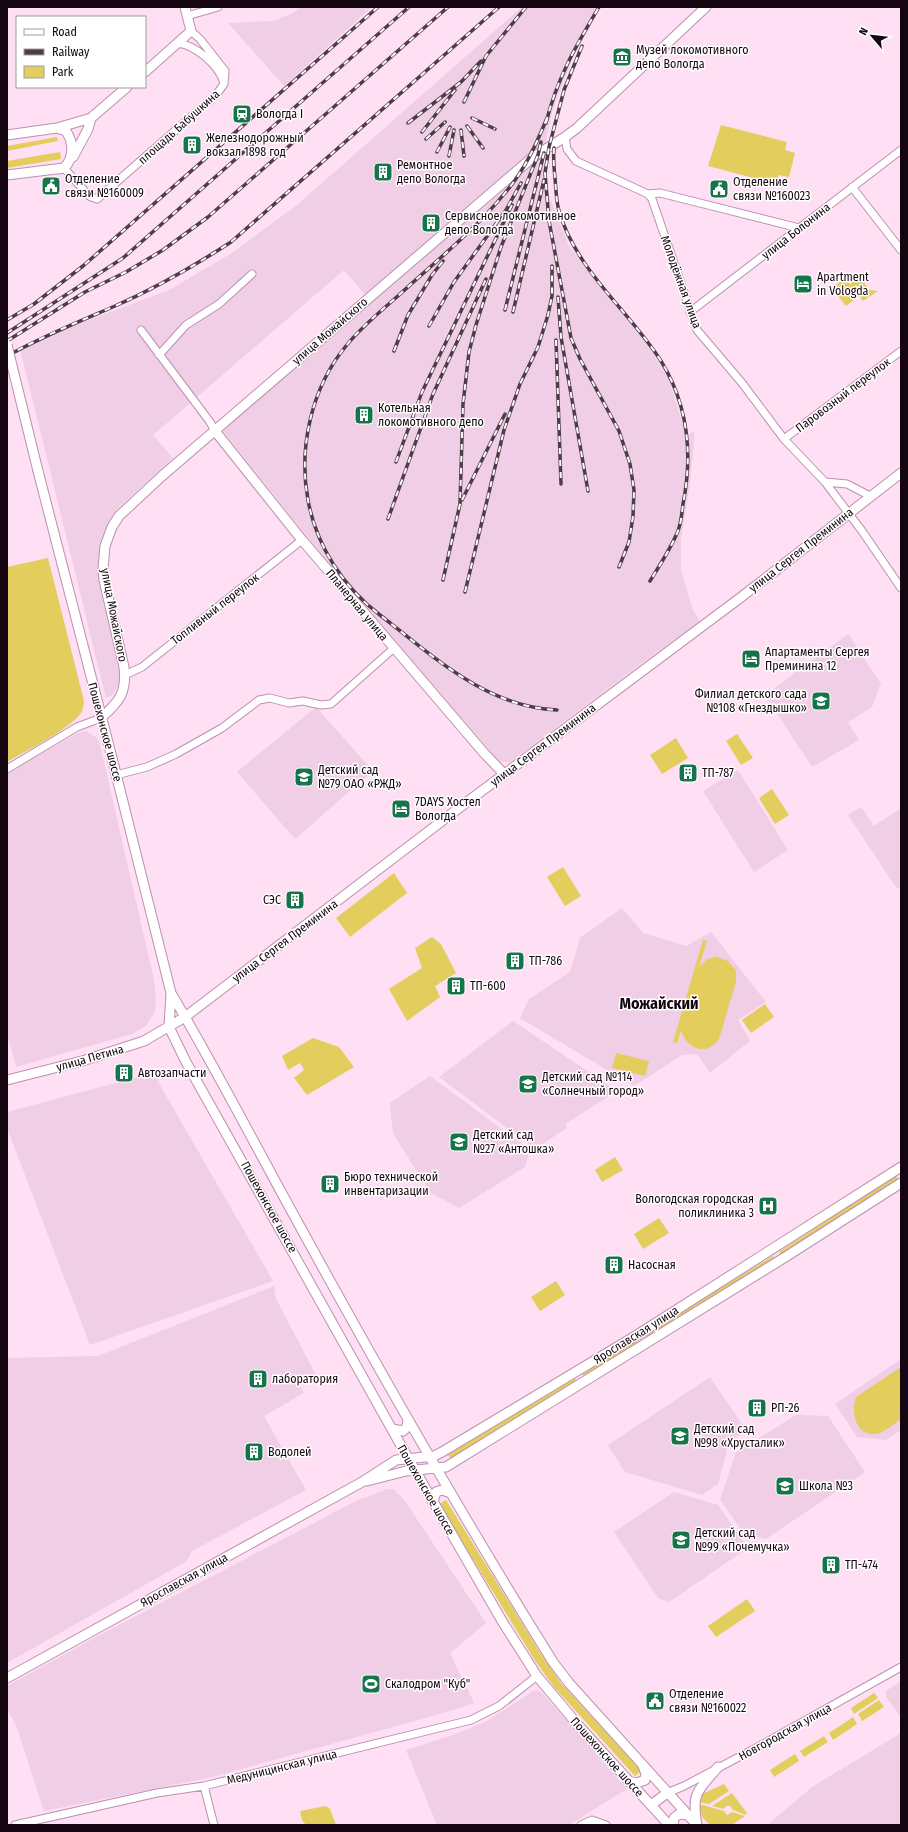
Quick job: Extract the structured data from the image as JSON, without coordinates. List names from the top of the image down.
{
  "streets": {
    "main road": [
      "улица Можайского",
      "улица Сергея Преминина",
      "Планерная улица",
      "Пошехонское шоссе",
      "улица Петина",
      "Ярославская улица"
    ],
    "street": [
      "площадь Бабушкина",
      "улица Болонина",
      "Молодёжная улица",
      "Паровозный переулок",
      "Топливный переулок",
      "Новгородская улица",
      "Медуницинская улица"
    ]
  },
  "crossings": [
    ["улица Болонина", "Молодёжная улица"],
    ["Молодёжная улица", "Паровозный переулок"],
    ["Молодёжная улица", "улица Сергея Преминина"],
    ["улица Можайского", "Планерная улица"],
    ["улица Можайского", "Топливный переулок"],
    ["улица Можайского", "Пошехонское шоссе"],
    ["улица Сергея Преминина", "Планерная улица"],
    ["улица Сергея Преминина", "Пошехонское шоссе"],
    ["Планерная улица", "Топливный переулок"],
    ["Пошехонское шоссе", "улица Петина"],
    ["Пошехонское шоссе", "Ярославская улица"],
    ["Пошехонское шоссе", "Новгородская улица"],
    ["Пошехонское шоссе", "Медуницинская улица"]
  ],
  "districts": ["Можайский"],
  "places": {
    "museum": ["Музей локомотивного депо Вологда"],
    "station": ["Вологда I"],
    "building": [
      "Железнодорожный вокзал 1898 год",
      "Ремонтное депо Вологда",
      "Сервисное локомотивное депо Вологда",
      "Котельная локомотивного депо",
      "ТП-787",
      "СЭС",
      "ТП-786",
      "ТП-600",
      "Автозапчасти",
      "Бюро технической инвентаризации",
      "Насосная",
      "лаборатория",
      "РП-26",
      "Водолей",
      "ТП-474"
    ],
    "public building": ["Отделение связи №160009", "Отделение связи №160023", "Отделение связи №160022"],
    "hotel": ["Apartment in Vologda", "Апартаменты Сергея Преминина 12", "7DAYS Хостел Вологда"],
    "school or university": [
      "Филиал детского сада №108 «Гнездышко»",
      "Детский сад №79 ОАО «РЖД»",
      "Детский сад №114 «Солнечный город»",
      "Детский сад №27 «Антошка»",
      "Детский сад №98 «Хрусталик»",
      "Школа №3",
      "Детский сад №99 «Почемучка»"
    ],
    "hospital": ["Вологодская городская поликлиника 3"],
    "sports": ["Скалодром \"Куб\""]
  },
  "legend": ["Road", "Railway", "Park"],
  "north": "top left"
}
